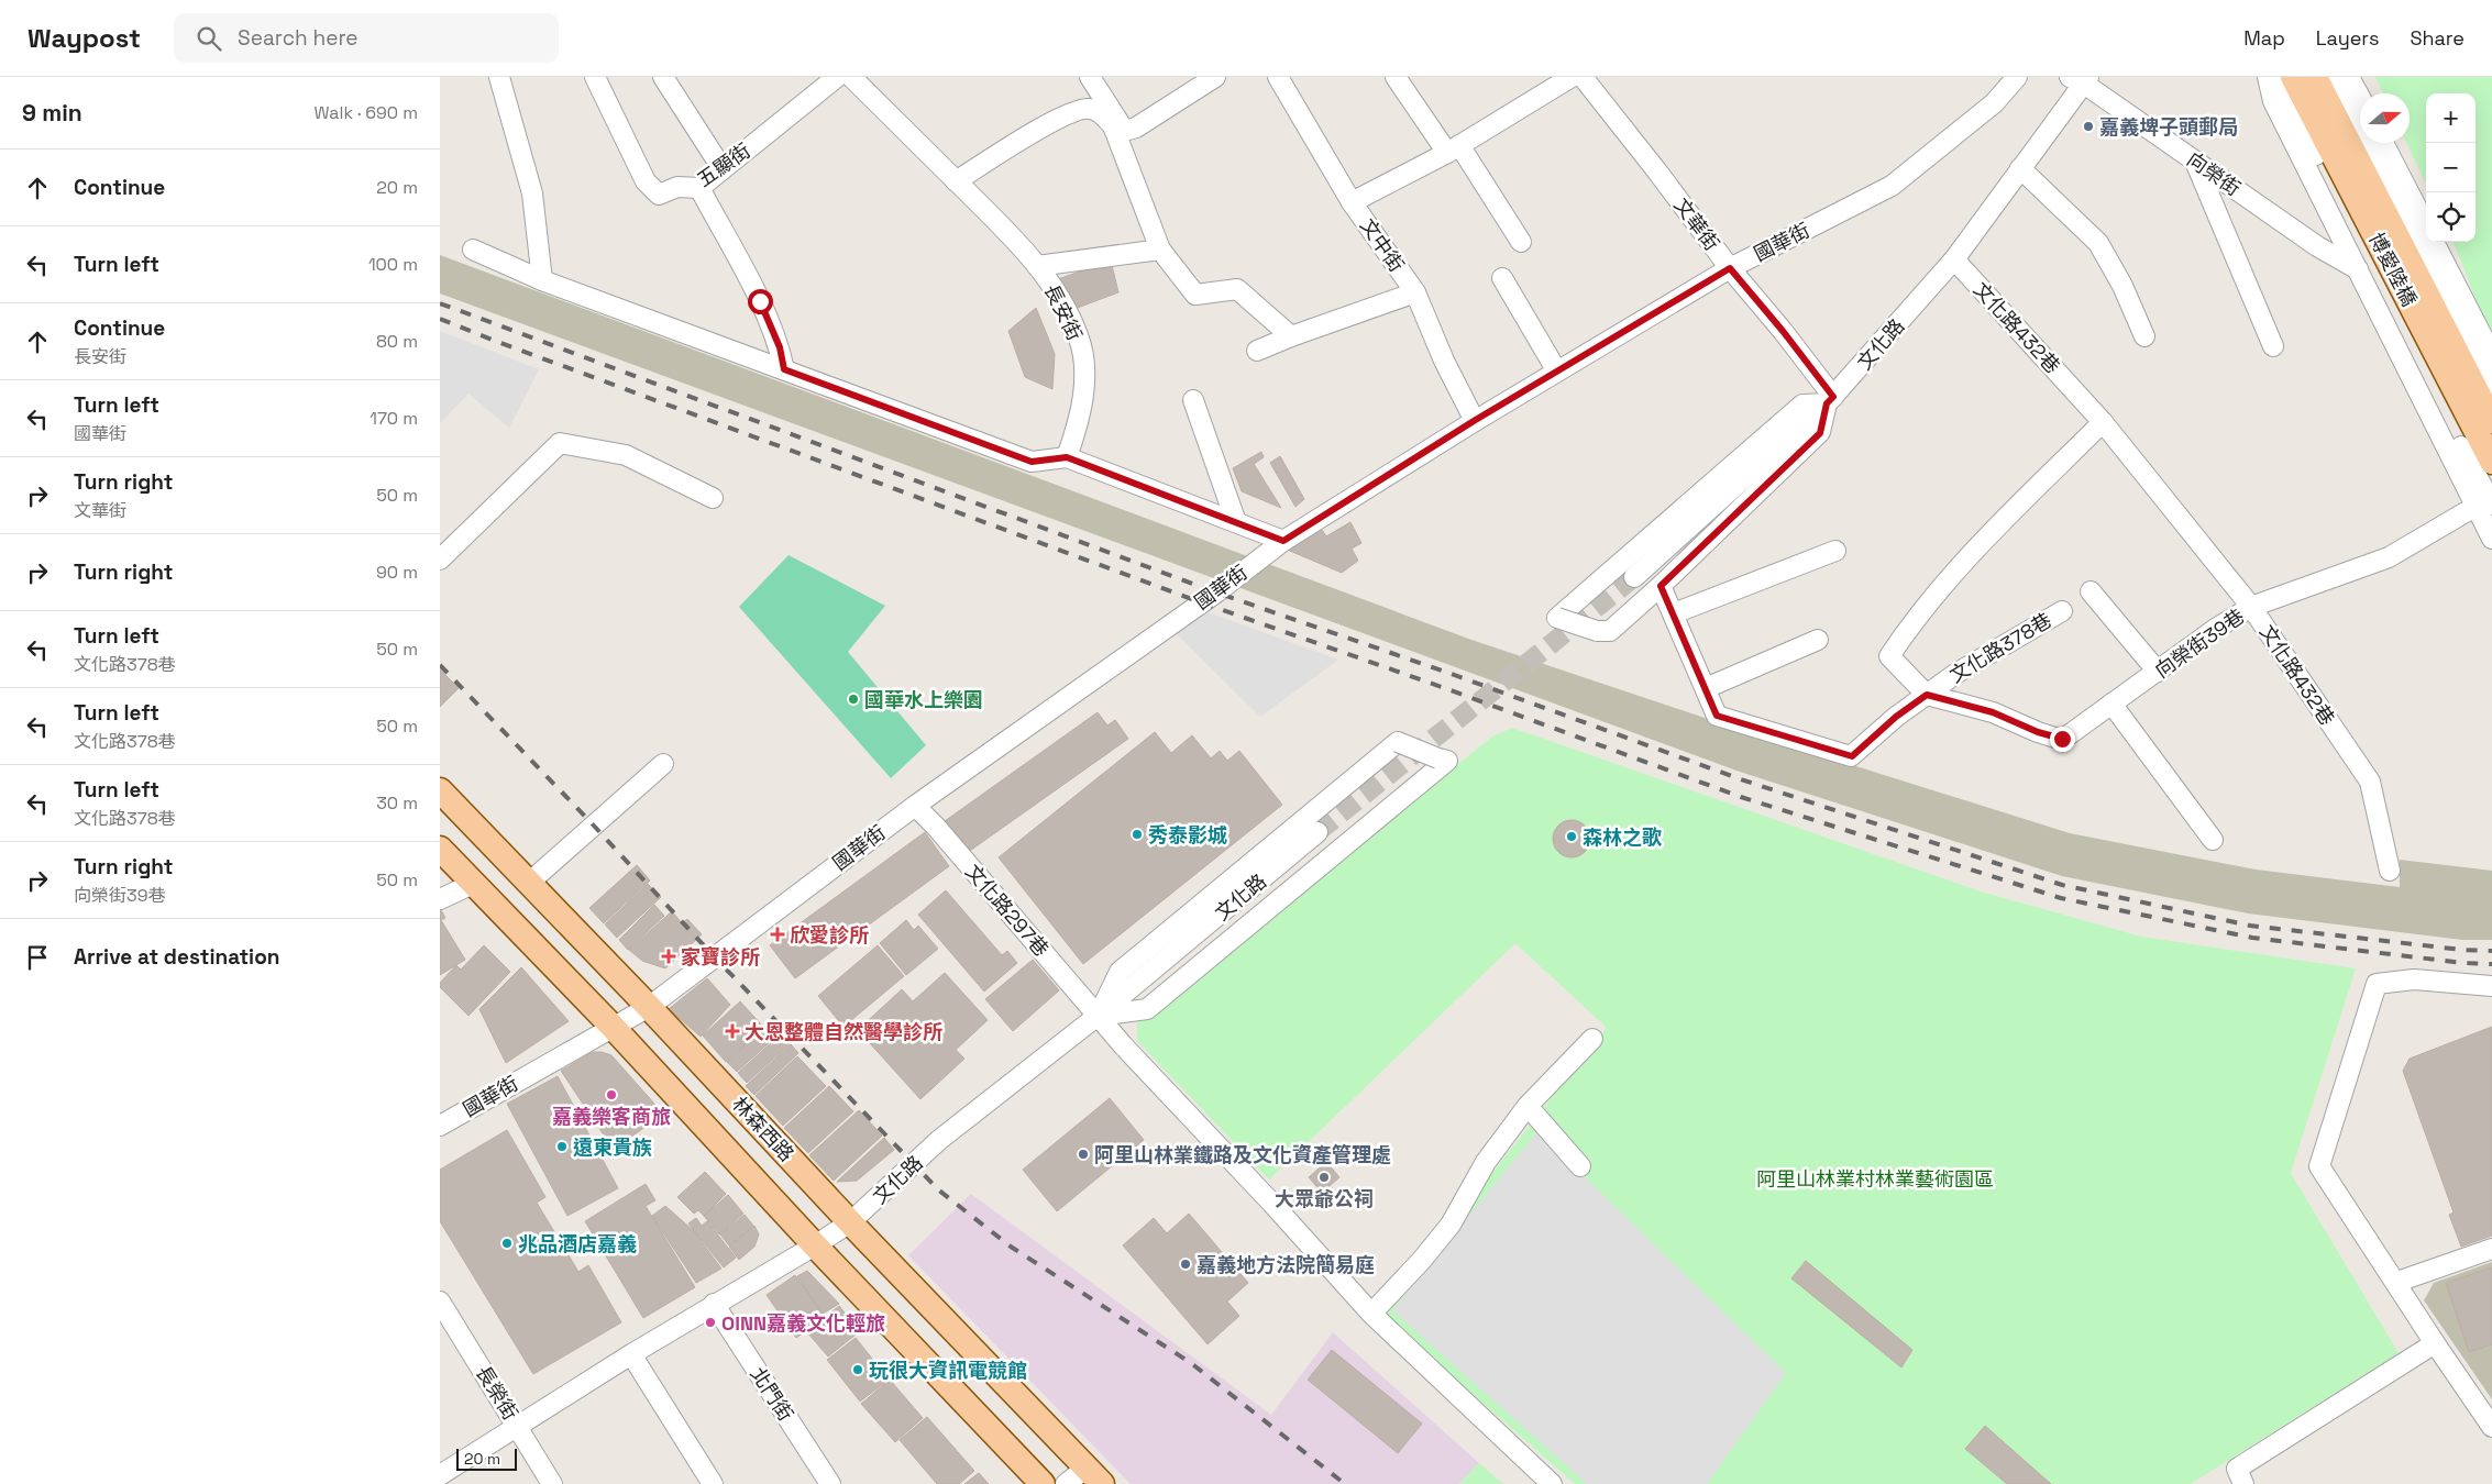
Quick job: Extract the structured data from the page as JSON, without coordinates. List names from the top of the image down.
{
  "streets": {
    "main road": ["博愛陸橋", "林森西路"],
    "street": [
      "五顯街",
      "向榮街",
      "文華街",
      "國華街",
      "文中街",
      "長安街",
      "文化路432巷",
      "文化路",
      "向榮街39巷",
      "文化路378巷",
      "文化路297巷",
      "長榮街",
      "北門街"
    ]
  },
  "crossings": [
    ["向榮街", "文化路"],
    ["文華街", "國華街"],
    ["文華街", "文化路"],
    ["國華街", "文中街"],
    ["國華街", "文化路297巷"],
    ["國華街", "林森西路"],
    ["文化路432巷", "文化路"],
    ["文化路432巷", "向榮街39巷"],
    ["文化路", "文化路297巷"],
    ["文化路", "林森西路"],
    ["文化路", "長榮街"],
    ["文化路", "北門街"],
    ["向榮街39巷", "文化路378巷"]
  ],
  "parks": ["阿里山林業村林業藝術園區"],
  "places": {
    "other": [
      "嘉義埤子頭郵局",
      "國華水上樂園",
      "秀泰影城",
      "森林之歌",
      "嘉義樂客商旅",
      "遠東貴族",
      "阿里山林業鐵路及文化資產管理處",
      "大眾爺公祠",
      "兆品酒店嘉義",
      "嘉義地方法院簡易庭",
      "OINN嘉義文化輕旅",
      "玩很大資訊電競館"
    ],
    "health": ["欣愛診所", "家寶診所", "大恩整體自然醫學診所"]
  },
  "scale_bar": "20 m",
  "north": "right",
  "page": {
    "header": "Waypost",
    "search": "Search here",
    "nav": ["Map", "Layers", "Share"],
    "heading": ["9 min", "Walk · 690 m"],
    "map_buttons": ["+", "−"],
    "list": [
      ["Continue", "20 m"],
      ["Turn left", "100 m"],
      ["Continue", "長安街", "80 m"],
      ["Turn left", "國華街", "170 m"],
      ["Turn right", "文華街", "50 m"],
      ["Turn right", "90 m"],
      ["Turn left", "文化路378巷", "50 m"],
      ["Turn left", "文化路378巷", "50 m"],
      ["Turn left", "文化路378巷", "30 m"],
      ["Turn right", "向榮街39巷", "50 m"],
      "Arrive at destination"
    ],
    "scale": "20 m"
  }
}
